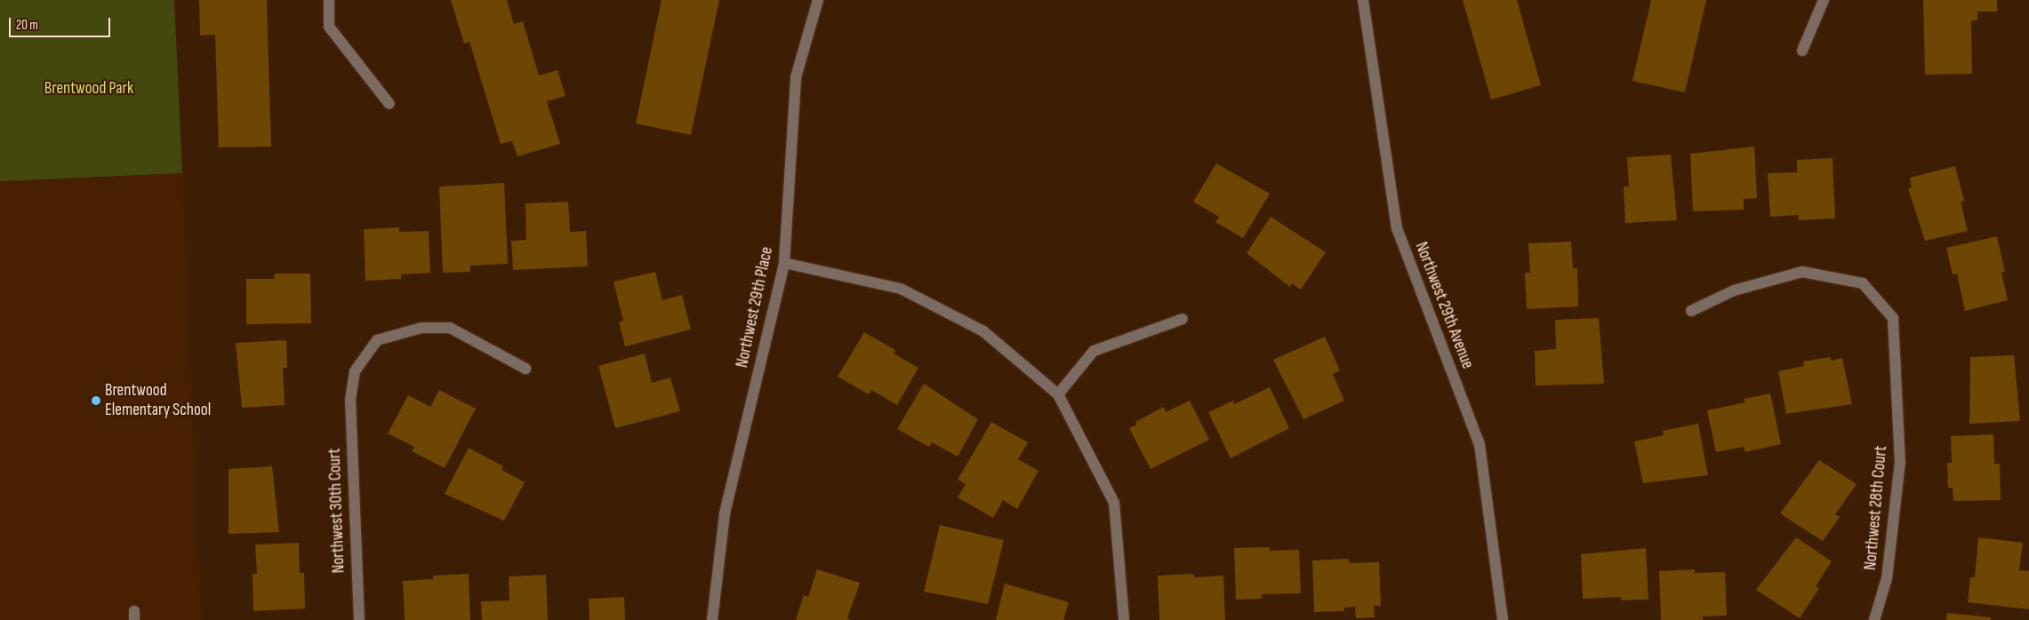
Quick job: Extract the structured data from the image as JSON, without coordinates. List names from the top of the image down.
{
  "streets": {
    "street": [
      "Northwest 29th Avenue",
      "Northwest 29th Place",
      "Northwest 28th Court",
      "Northwest 30th Court"
    ]
  },
  "parks": ["Brentwood Park"],
  "places": ["Brentwood Elementary School"],
  "scale_bar": "20 m"
}
